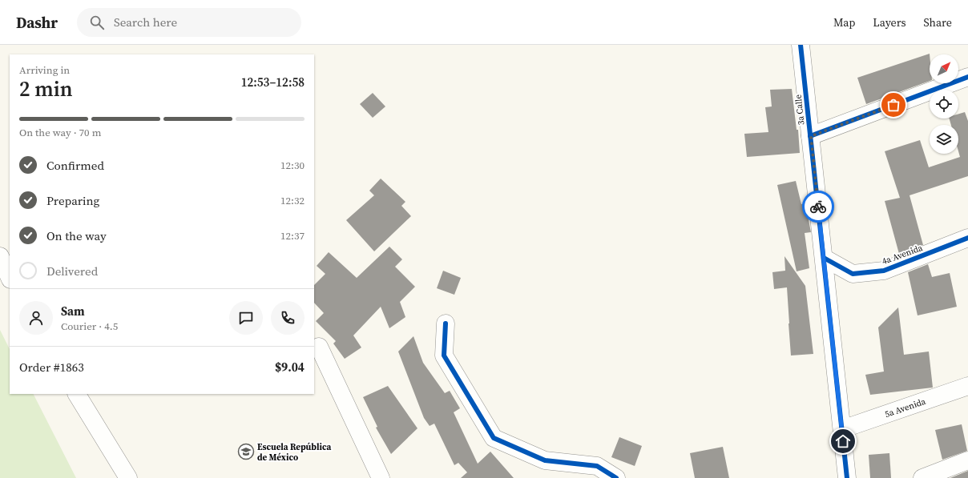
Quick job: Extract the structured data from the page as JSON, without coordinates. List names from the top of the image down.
{
  "streets": {
    "street": ["3a Calle", "4a Avenida", "5a Avenida"]
  },
  "crossings": [
    ["3a Calle", "4a Avenida"],
    ["3a Calle", "5a Avenida"]
  ],
  "places": {
    "school or university": ["Escuela República de México"]
  },
  "north": "top right",
  "page": {
    "header": "Dashr",
    "search": "Search here",
    "nav": ["Map", "Layers", "Share"],
    "heading": ["2 min", "Arriving in", "12:53–12:58"],
    "panel": [
      "Sam",
      "Courier · 4.5",
      "Order #1863",
      "$9.04"
    ],
    "bar": "On the way · 70 m",
    "list": [
      ["Confirmed", "12:30"],
      ["Preparing", "12:32"],
      ["On the way", "12:37"],
      "Delivered"
    ]
  }
}
